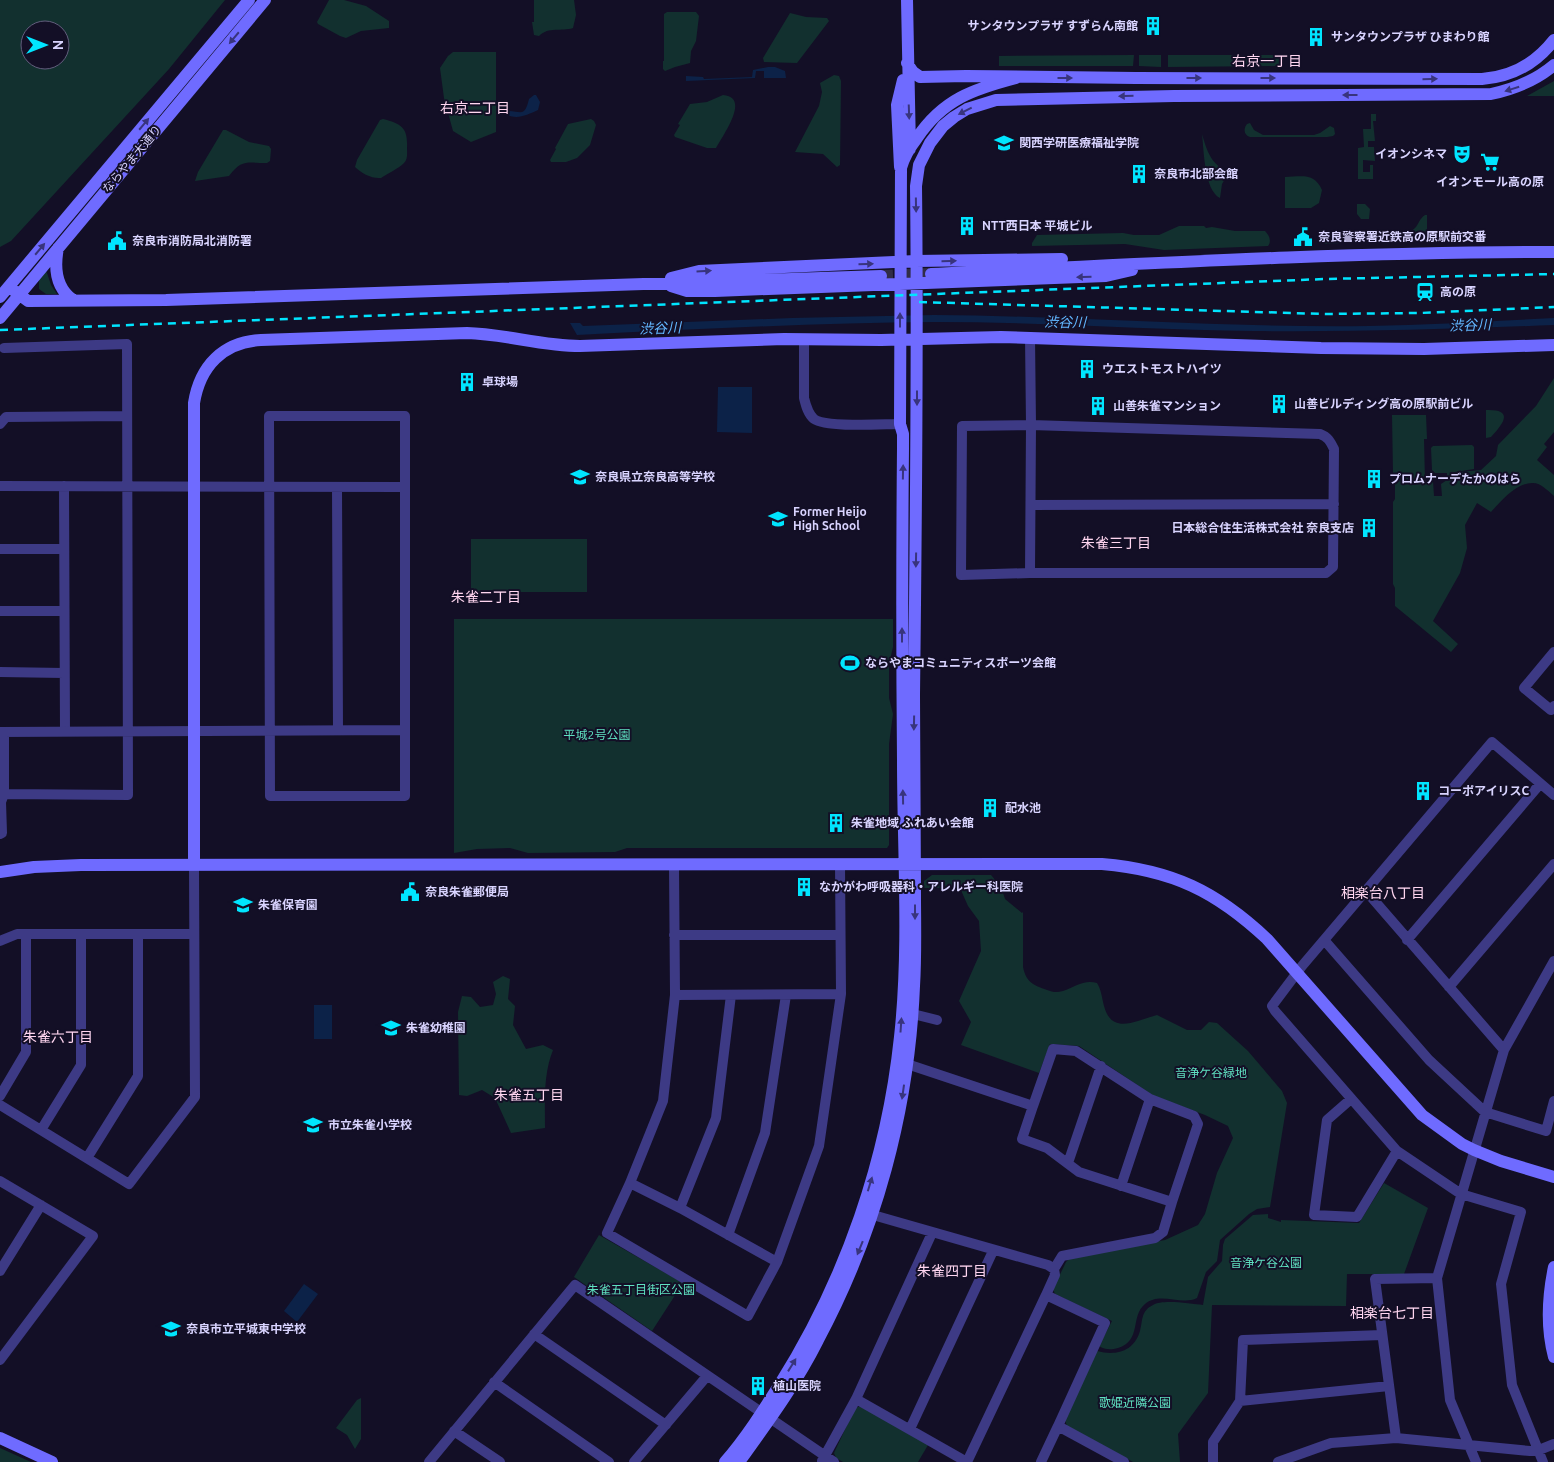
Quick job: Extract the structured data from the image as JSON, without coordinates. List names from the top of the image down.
{
  "streets": {
    "street": ["ならやま大通り"]
  },
  "districts": [
    "右京一丁目",
    "右京二丁目",
    "朱雀三丁目",
    "朱雀二丁目",
    "相楽台八丁目",
    "朱雀六丁目",
    "朱雀五丁目",
    "朱雀四丁目",
    "相楽台七丁目"
  ],
  "water": ["渋谷川"],
  "parks": [
    "平城2号公園",
    "音浄ケ谷緑地",
    "音浄ケ谷公園",
    "朱雀五丁目街区公園",
    "歌姫近隣公園"
  ],
  "places": {
    "building": [
      "サンタウンプラザ すずらん南館",
      "サンタウンプラザ ひまわり館",
      "奈良市北部会館",
      "NTT西日本 平城ビル",
      "ウエストモストハイツ",
      "卓球場",
      "山善ビルディング高の原駅前ビル",
      "山善朱雀マンション",
      "プロムナーデたかのはら",
      "日本総合住生活株式会社 奈良支店",
      "コーポアイリスC",
      "配水池",
      "朱雀地域 ふれあい会館",
      "なかがわ呼吸器科・アレルギー科医院",
      "植山医院"
    ],
    "school or university": [
      "関西学研医療福祉学院",
      "奈良県立奈良高等学校",
      "Former Heijo High School",
      "朱雀保育園",
      "朱雀幼稚園",
      "市立朱雀小学校",
      "奈良市立平城東中学校"
    ],
    "theatre": ["イオンシネマ"],
    "supermarket": ["イオンモール高の原"],
    "public building": ["奈良警察署近鉄高の原駅前交番", "奈良市消防局北消防署", "奈良朱雀郵便局"],
    "station": ["高の原"],
    "sports": ["ならやまコミュニティスポーツ会館"]
  },
  "north": "right"
}
